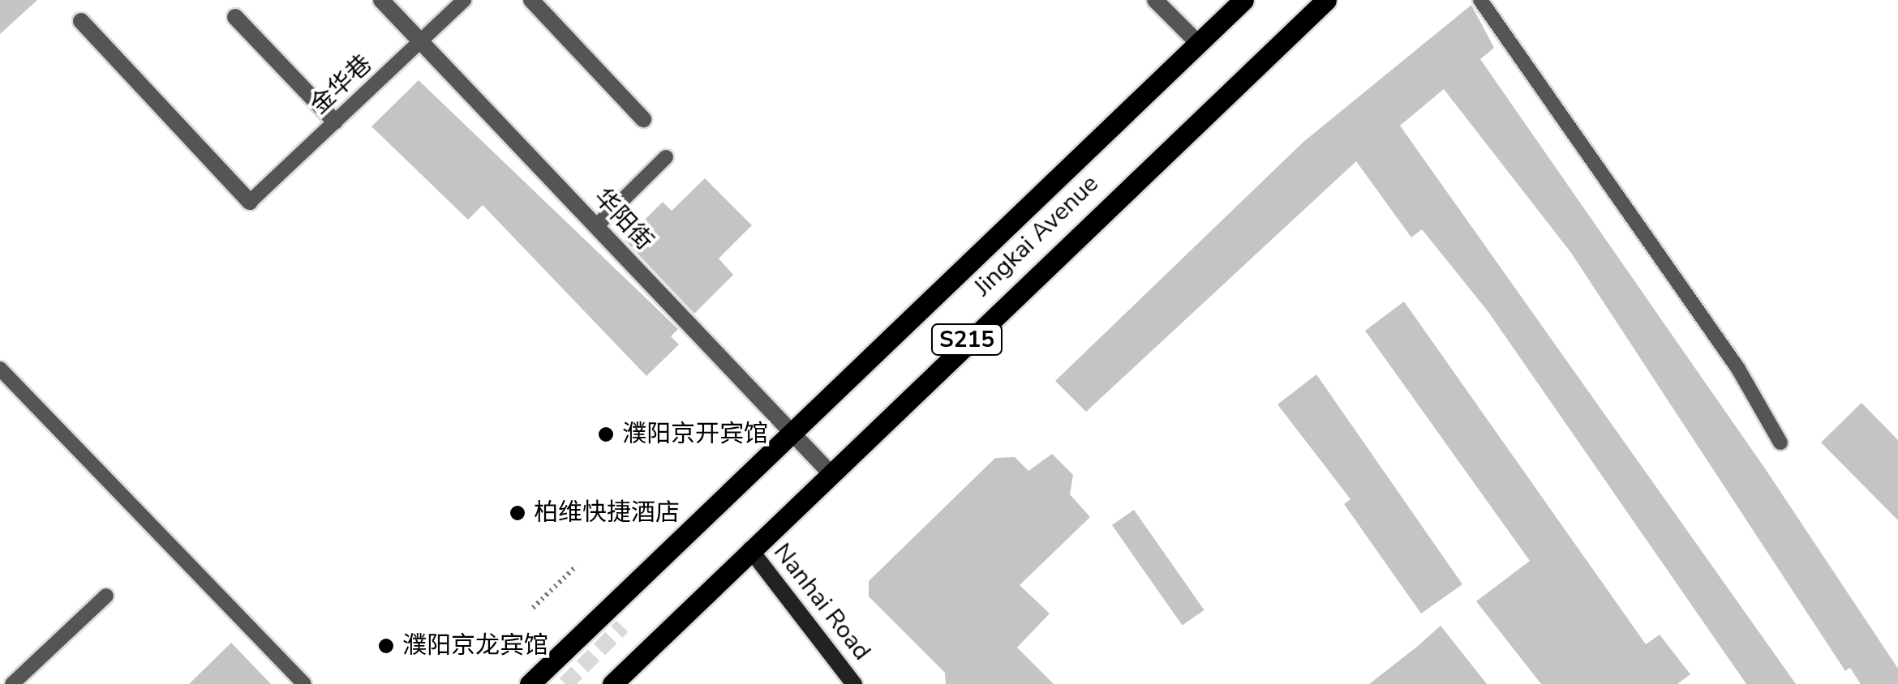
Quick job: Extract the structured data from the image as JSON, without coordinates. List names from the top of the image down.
{
  "streets": {
    "main road": ["Jingkai Avenue", "S215"],
    "street": ["华阳街", "Nanhai Road"],
    "lane": ["金华巷"]
  },
  "crossings": [
    ["金华巷", "华阳街"],
    ["华阳街", "Jingkai Avenue"],
    ["Jingkai Avenue", "Nanhai Road"]
  ],
  "places": ["濮阳京开宾馆", "柏维快捷酒店", "濮阳京龙宾馆"]
}
